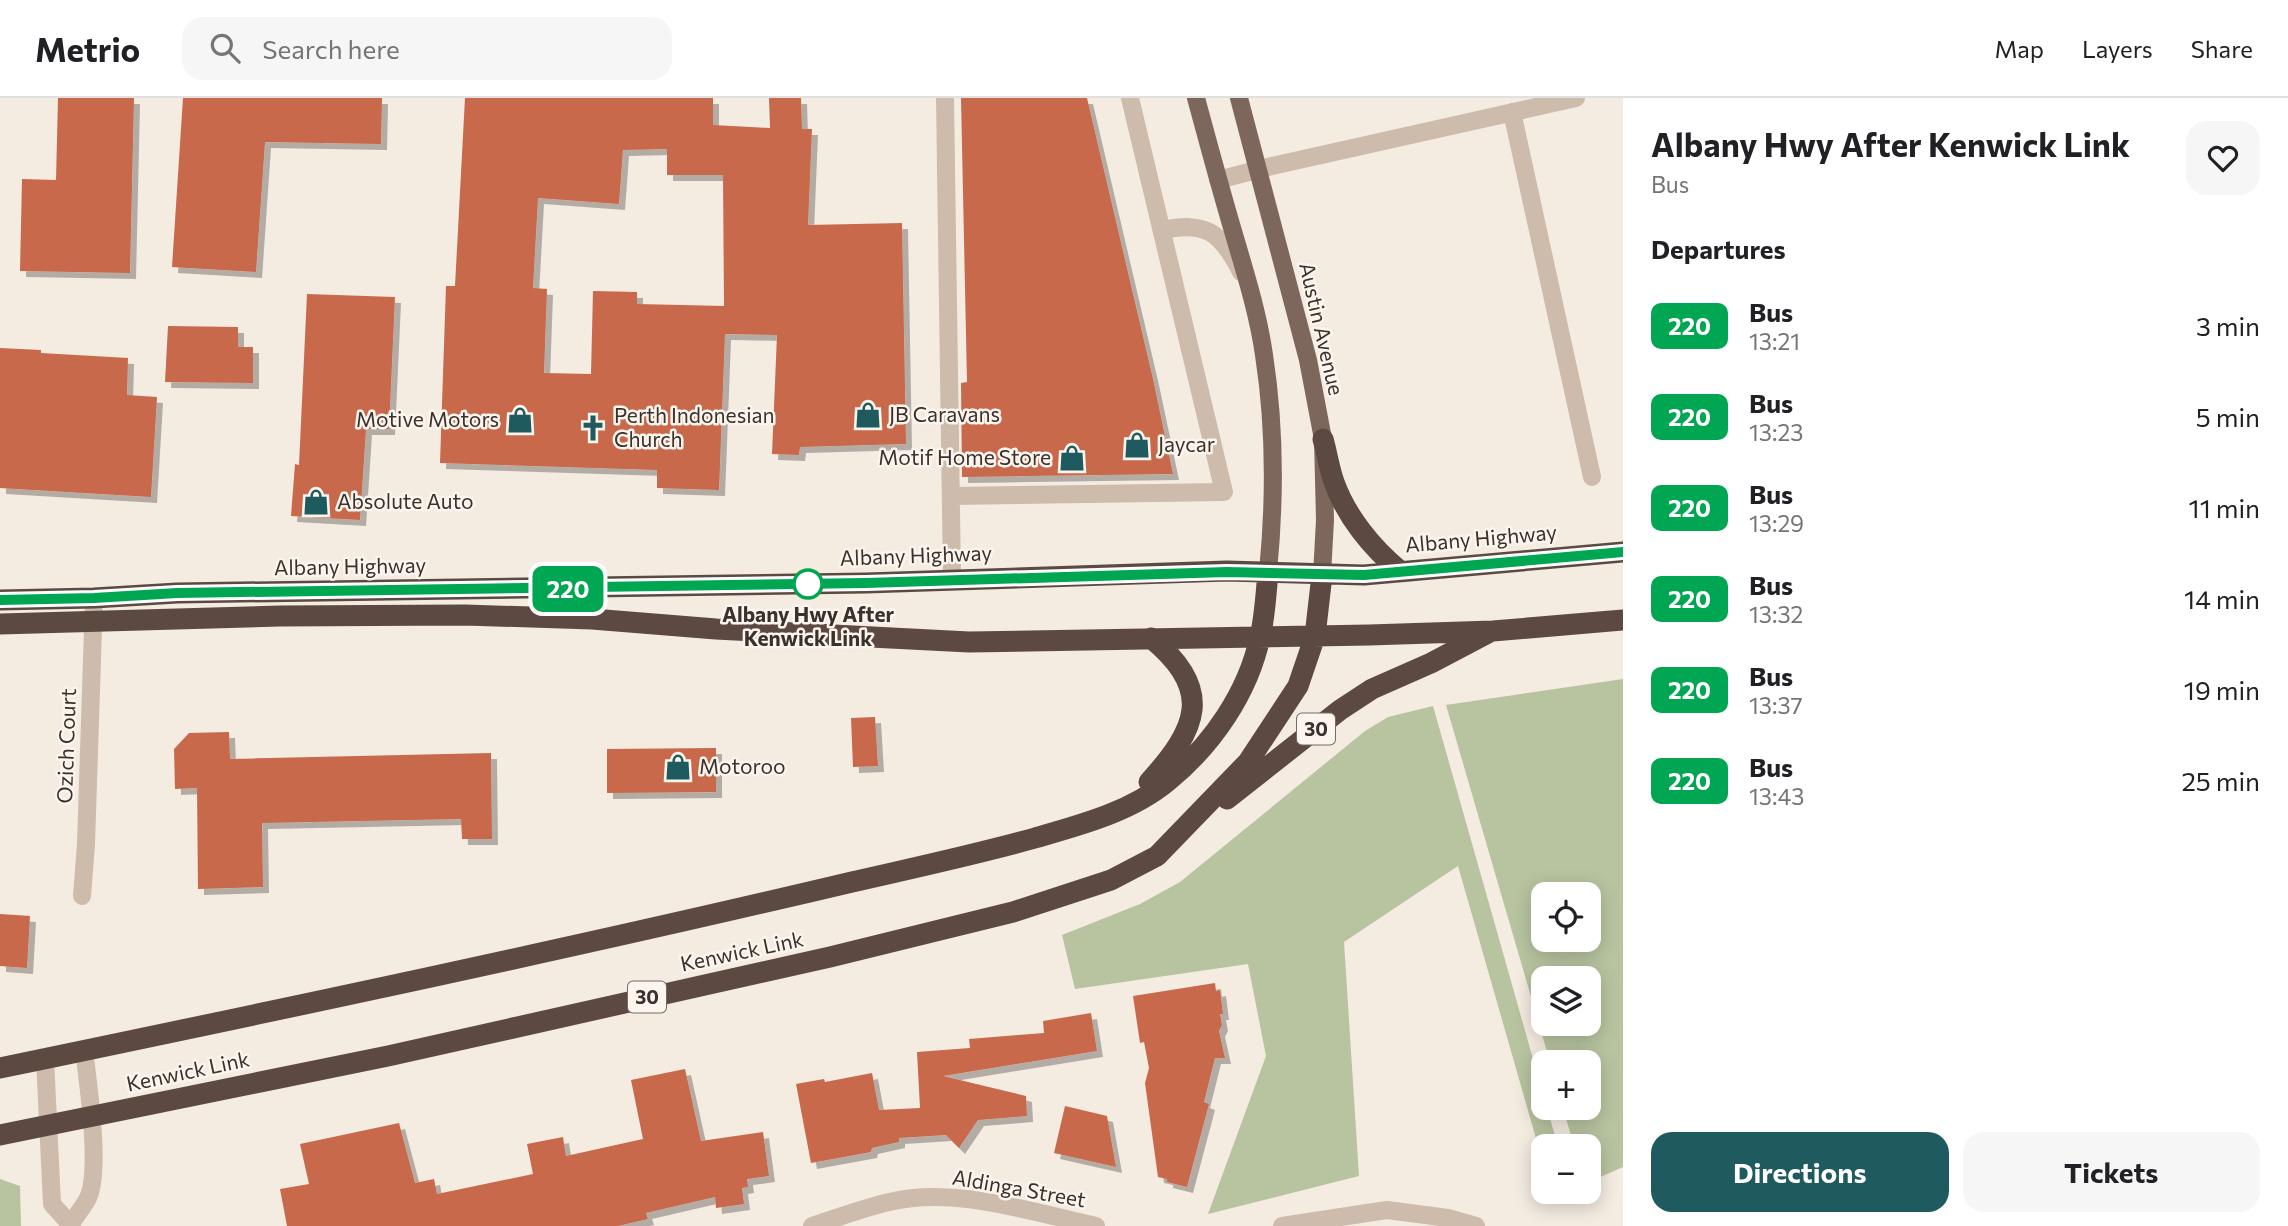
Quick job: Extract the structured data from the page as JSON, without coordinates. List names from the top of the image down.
{
  "streets": {
    "highway": ["Albany Highway", "30", "Kenwick Link"],
    "main road": ["Austin Avenue"],
    "street": ["Ozich Court", "Aldinga Street"]
  },
  "crossings": [
    ["Austin Avenue", "Albany Highway"],
    ["Austin Avenue", "Kenwick Link"],
    ["Albany Highway", "Ozich Court"],
    ["Albany Highway", "Kenwick Link"],
    ["30", "Kenwick Link"]
  ],
  "places": {
    "shop": [
      "JB Caravans",
      "Motive Motors",
      "Jaycar",
      "Motif Home Store",
      "Absolute Auto",
      "Motoroo"
    ],
    "church": ["Perth Indonesian Church"],
    "other": ["Albany Hwy After Kenwick Link"]
  },
  "lines": ["bus line 220"],
  "page": {
    "header": "Metrio",
    "search": "Search here",
    "nav": ["Map", "Layers", "Share"],
    "on_map": "220",
    "heading": [
      ["Albany Hwy After Kenwick Link", "Bus"],
      "Departures"
    ],
    "list": [
      {
        "mark": "220",
        "name": "Bus",
        "note": "13:21",
        "value": "3 min"
      },
      {
        "mark": "220",
        "name": "Bus",
        "note": "13:23",
        "value": "5 min"
      },
      {
        "mark": "220",
        "name": "Bus",
        "note": "13:29",
        "value": "11 min"
      },
      {
        "mark": "220",
        "name": "Bus",
        "note": "13:32",
        "value": "14 min"
      },
      {
        "mark": "220",
        "name": "Bus",
        "note": "13:37",
        "value": "19 min"
      },
      {
        "mark": "220",
        "name": "Bus",
        "note": "13:43",
        "value": "25 min"
      }
    ],
    "map_buttons": ["+", "−"],
    "buttons": ["Directions", "Tickets"]
  }
}
